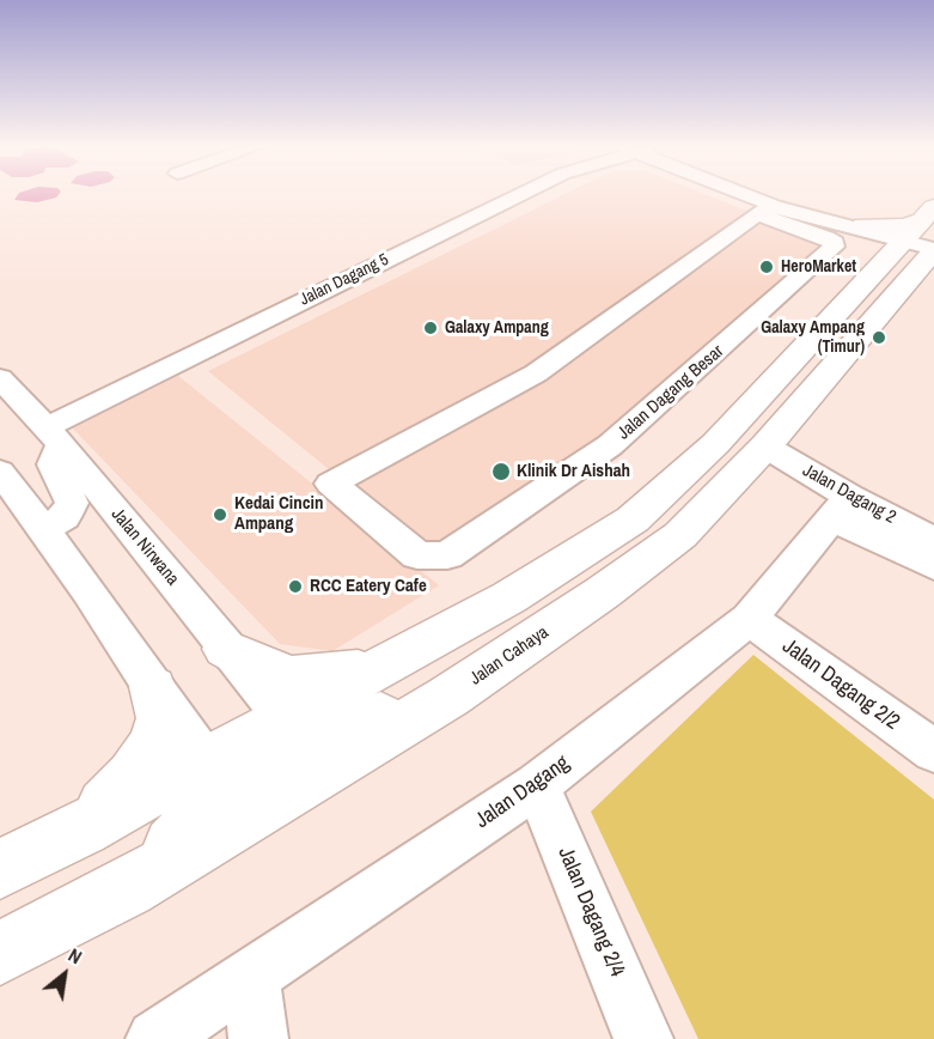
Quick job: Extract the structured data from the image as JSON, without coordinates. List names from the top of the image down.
{
  "streets": {
    "main road": ["Jalan Cahaya"],
    "street": [
      "Jalan Dagang 5",
      "Jalan Dagang Besar",
      "Jalan Dagang 2",
      "Jalan Nirwana",
      "Jalan Dagang 2/2",
      "Jalan Dagang",
      "Jalan Dagang 2/4"
    ]
  },
  "crossings": [
    ["Jalan Dagang 5", "Jalan Nirwana"],
    ["Jalan Dagang 2", "Jalan Cahaya"],
    ["Jalan Dagang 2", "Jalan Dagang"],
    ["Jalan Dagang 2/2", "Jalan Dagang"],
    ["Jalan Dagang", "Jalan Dagang 2/4"]
  ],
  "places": [
    "HeroMarket",
    "Galaxy Ampang",
    "Galaxy Ampang (Timur)",
    "Klinik Dr Aishah",
    "Kedai Cincin Ampang",
    "RCC Eatery Cafe"
  ],
  "north": "top right"
}
